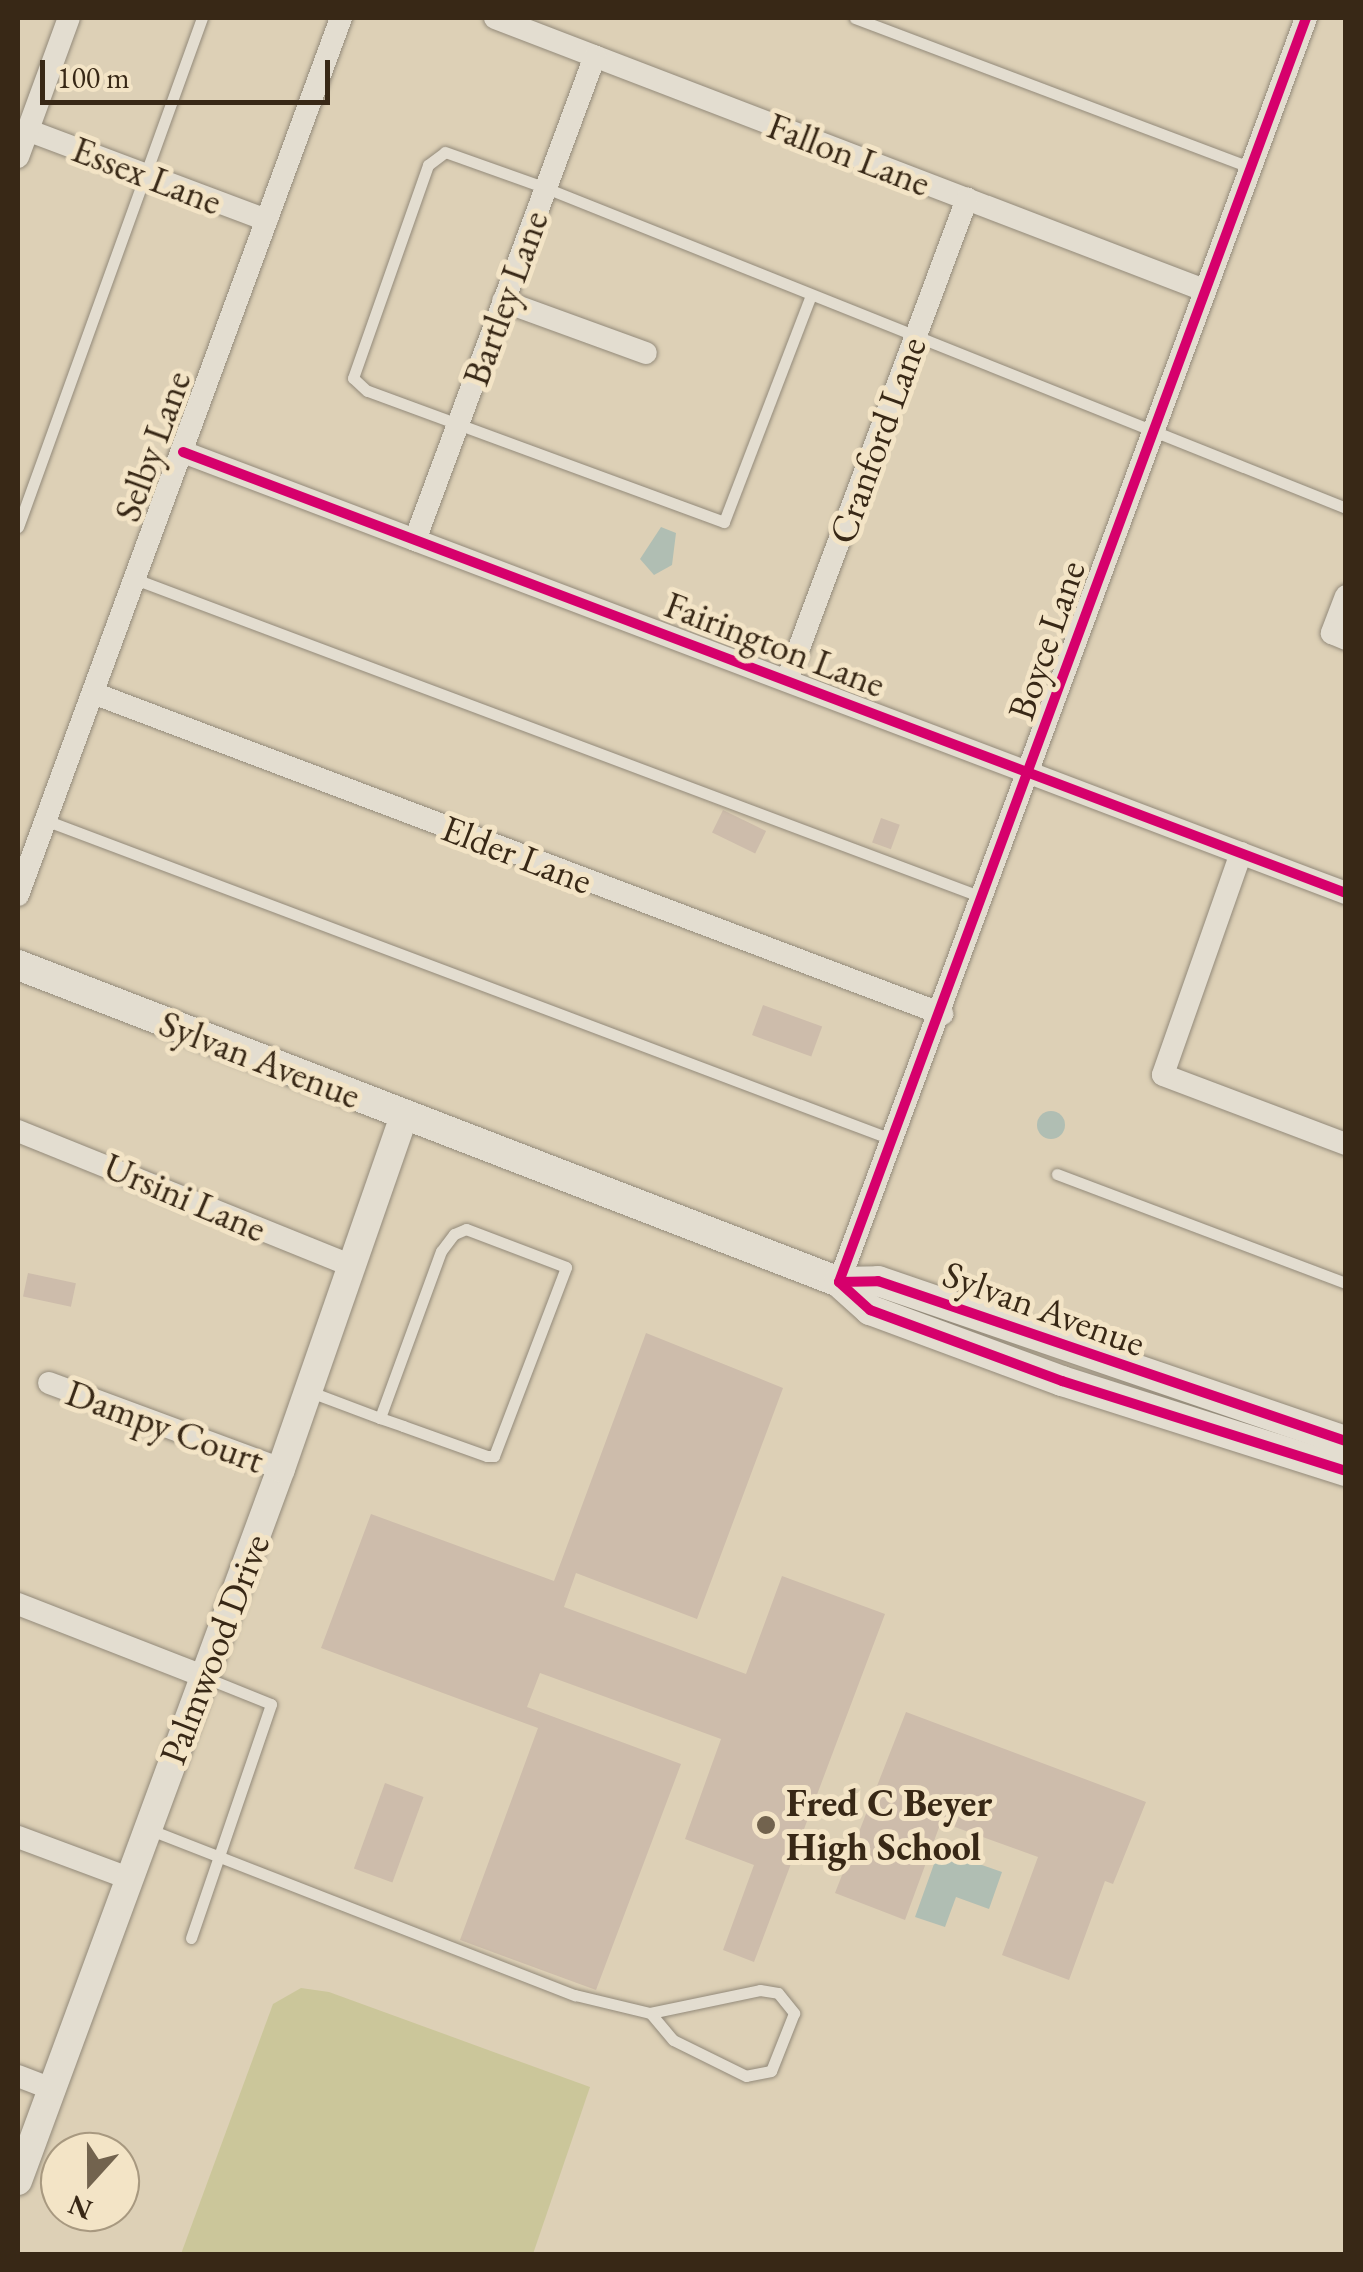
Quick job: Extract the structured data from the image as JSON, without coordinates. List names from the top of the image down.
{
  "streets": {
    "main road": ["Sylvan Avenue"],
    "street": [
      "Fallon Lane",
      "Essex Lane",
      "Bartley Lane",
      "Cranford Lane",
      "Selby Lane",
      "Boyce Lane",
      "Fairington Lane",
      "Elder Lane",
      "Ursini Lane",
      "Dampy Court",
      "Palmwood Drive"
    ]
  },
  "crossings": [
    ["Fallon Lane", "Bartley Lane"],
    ["Fallon Lane", "Cranford Lane"],
    ["Fallon Lane", "Boyce Lane"],
    ["Essex Lane", "Selby Lane"],
    ["Bartley Lane", "Fairington Lane"],
    ["Cranford Lane", "Fairington Lane"],
    ["Selby Lane", "Fairington Lane"],
    ["Selby Lane", "Elder Lane"],
    ["Boyce Lane", "Fairington Lane"],
    ["Boyce Lane", "Elder Lane"],
    ["Boyce Lane", "Sylvan Avenue"],
    ["Sylvan Avenue", "Palmwood Drive"],
    ["Ursini Lane", "Palmwood Drive"],
    ["Dampy Court", "Palmwood Drive"]
  ],
  "places": ["Fred C Beyer High School"],
  "scale_bar": "100 m",
  "north": "bottom"
}
